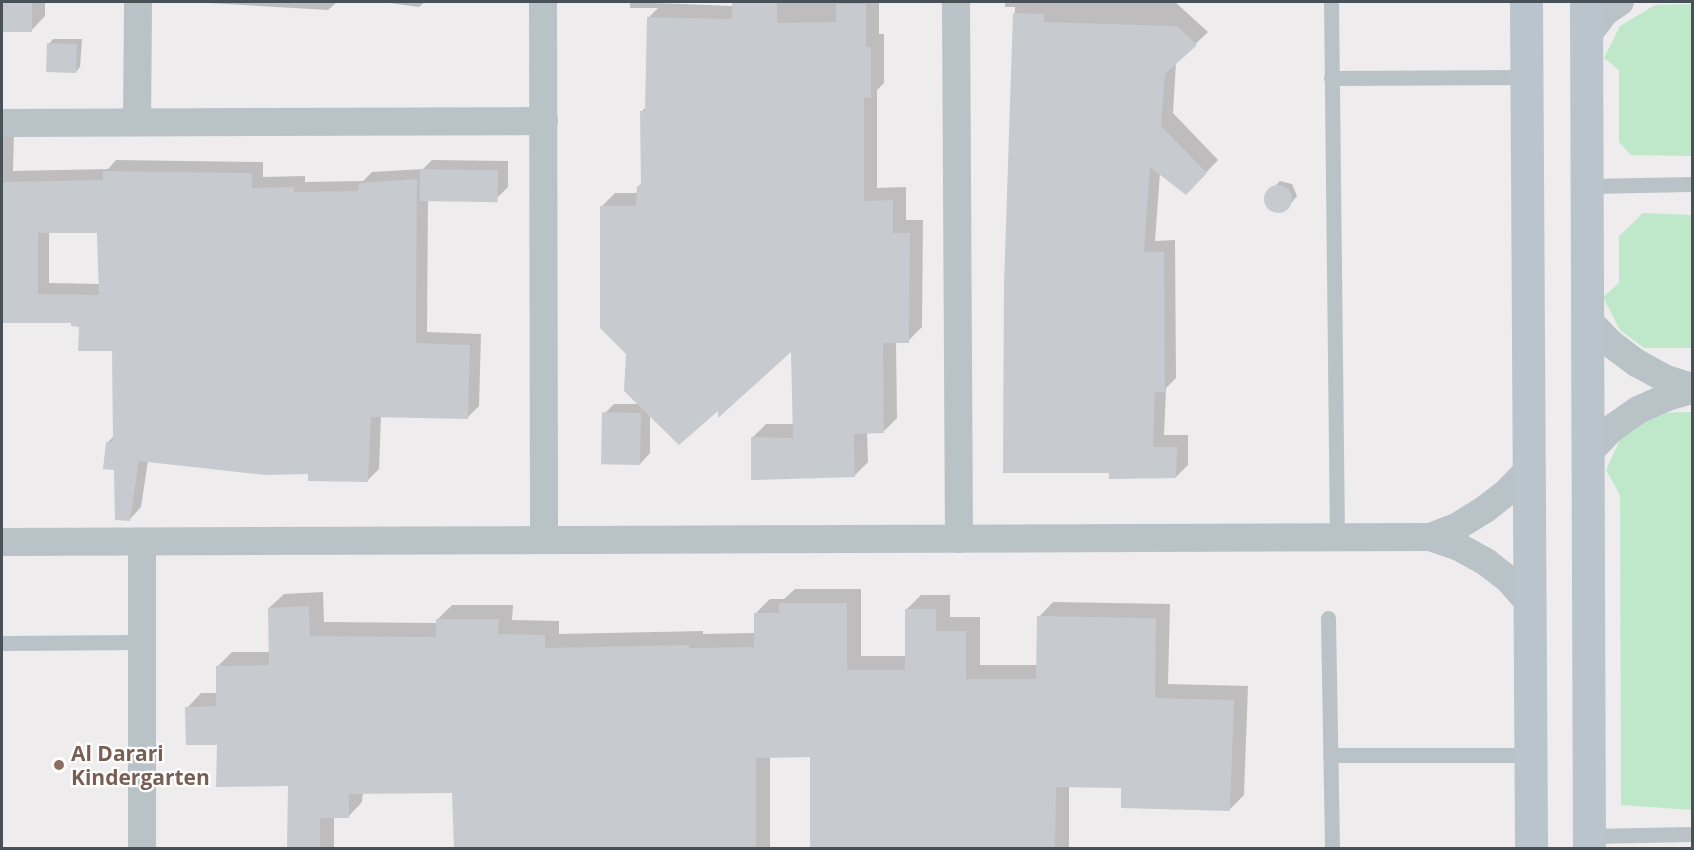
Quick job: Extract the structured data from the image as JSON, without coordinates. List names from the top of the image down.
{
  "places": ["Al Darari Kindergarten"]
}
